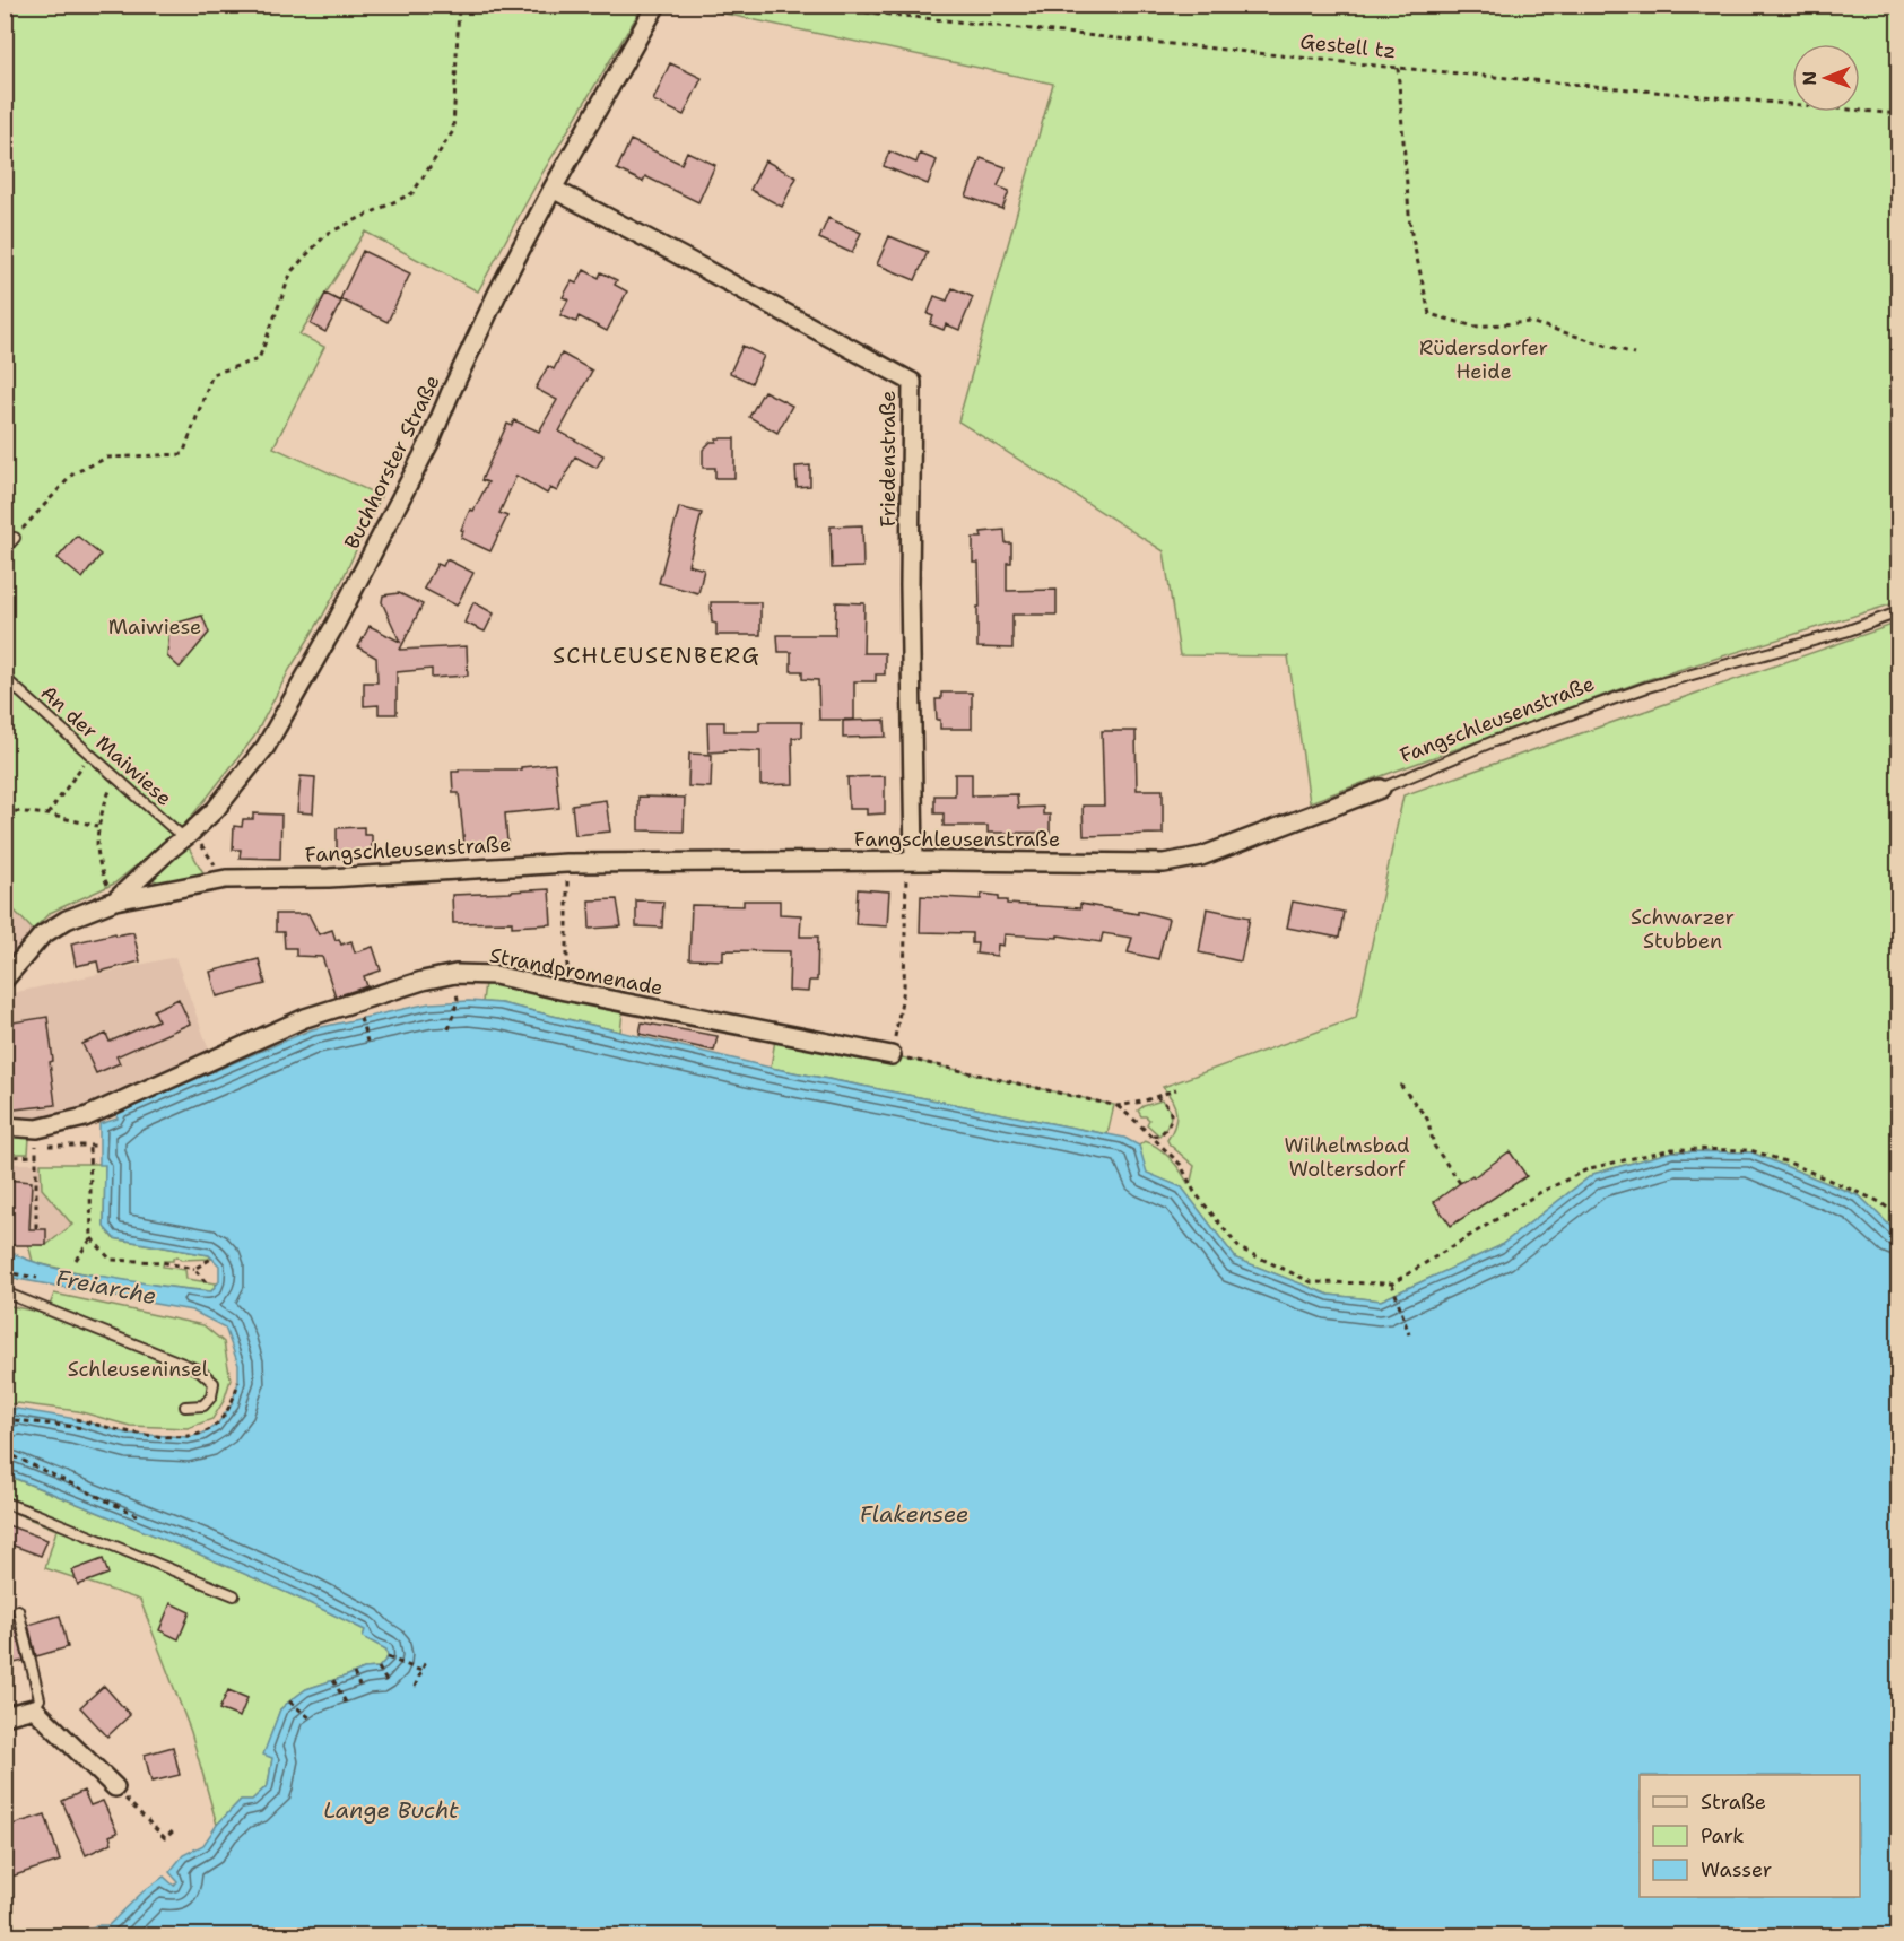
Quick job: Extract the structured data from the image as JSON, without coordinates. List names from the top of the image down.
{
  "streets": {
    "street": [
      "Friedenstraße",
      "Buchhorster Straße",
      "Fangschleusenstraße",
      "Strandpromenade"
    ],
    "lane": ["An der Maiwiese"],
    "path": ["Gestell tz"]
  },
  "crossings": [
    ["Friedenstraße", "Buchhorster Straße"],
    ["Friedenstraße", "Fangschleusenstraße"],
    ["Buchhorster Straße", "Fangschleusenstraße"],
    ["Buchhorster Straße", "An der Maiwiese"]
  ],
  "districts": ["SCHLEUSENBERG"],
  "water": ["Freiarche", "Flakensee", "Lange Bucht"],
  "parks": [
    "Rüdersdorfer Heide",
    "Maiwiese",
    "Schwarzer Stubben",
    "Wilhelmsbad Woltersdorf",
    "Schleuseninsel"
  ],
  "legend": ["Straße", "Park", "Wasser"],
  "north": "left"
}
